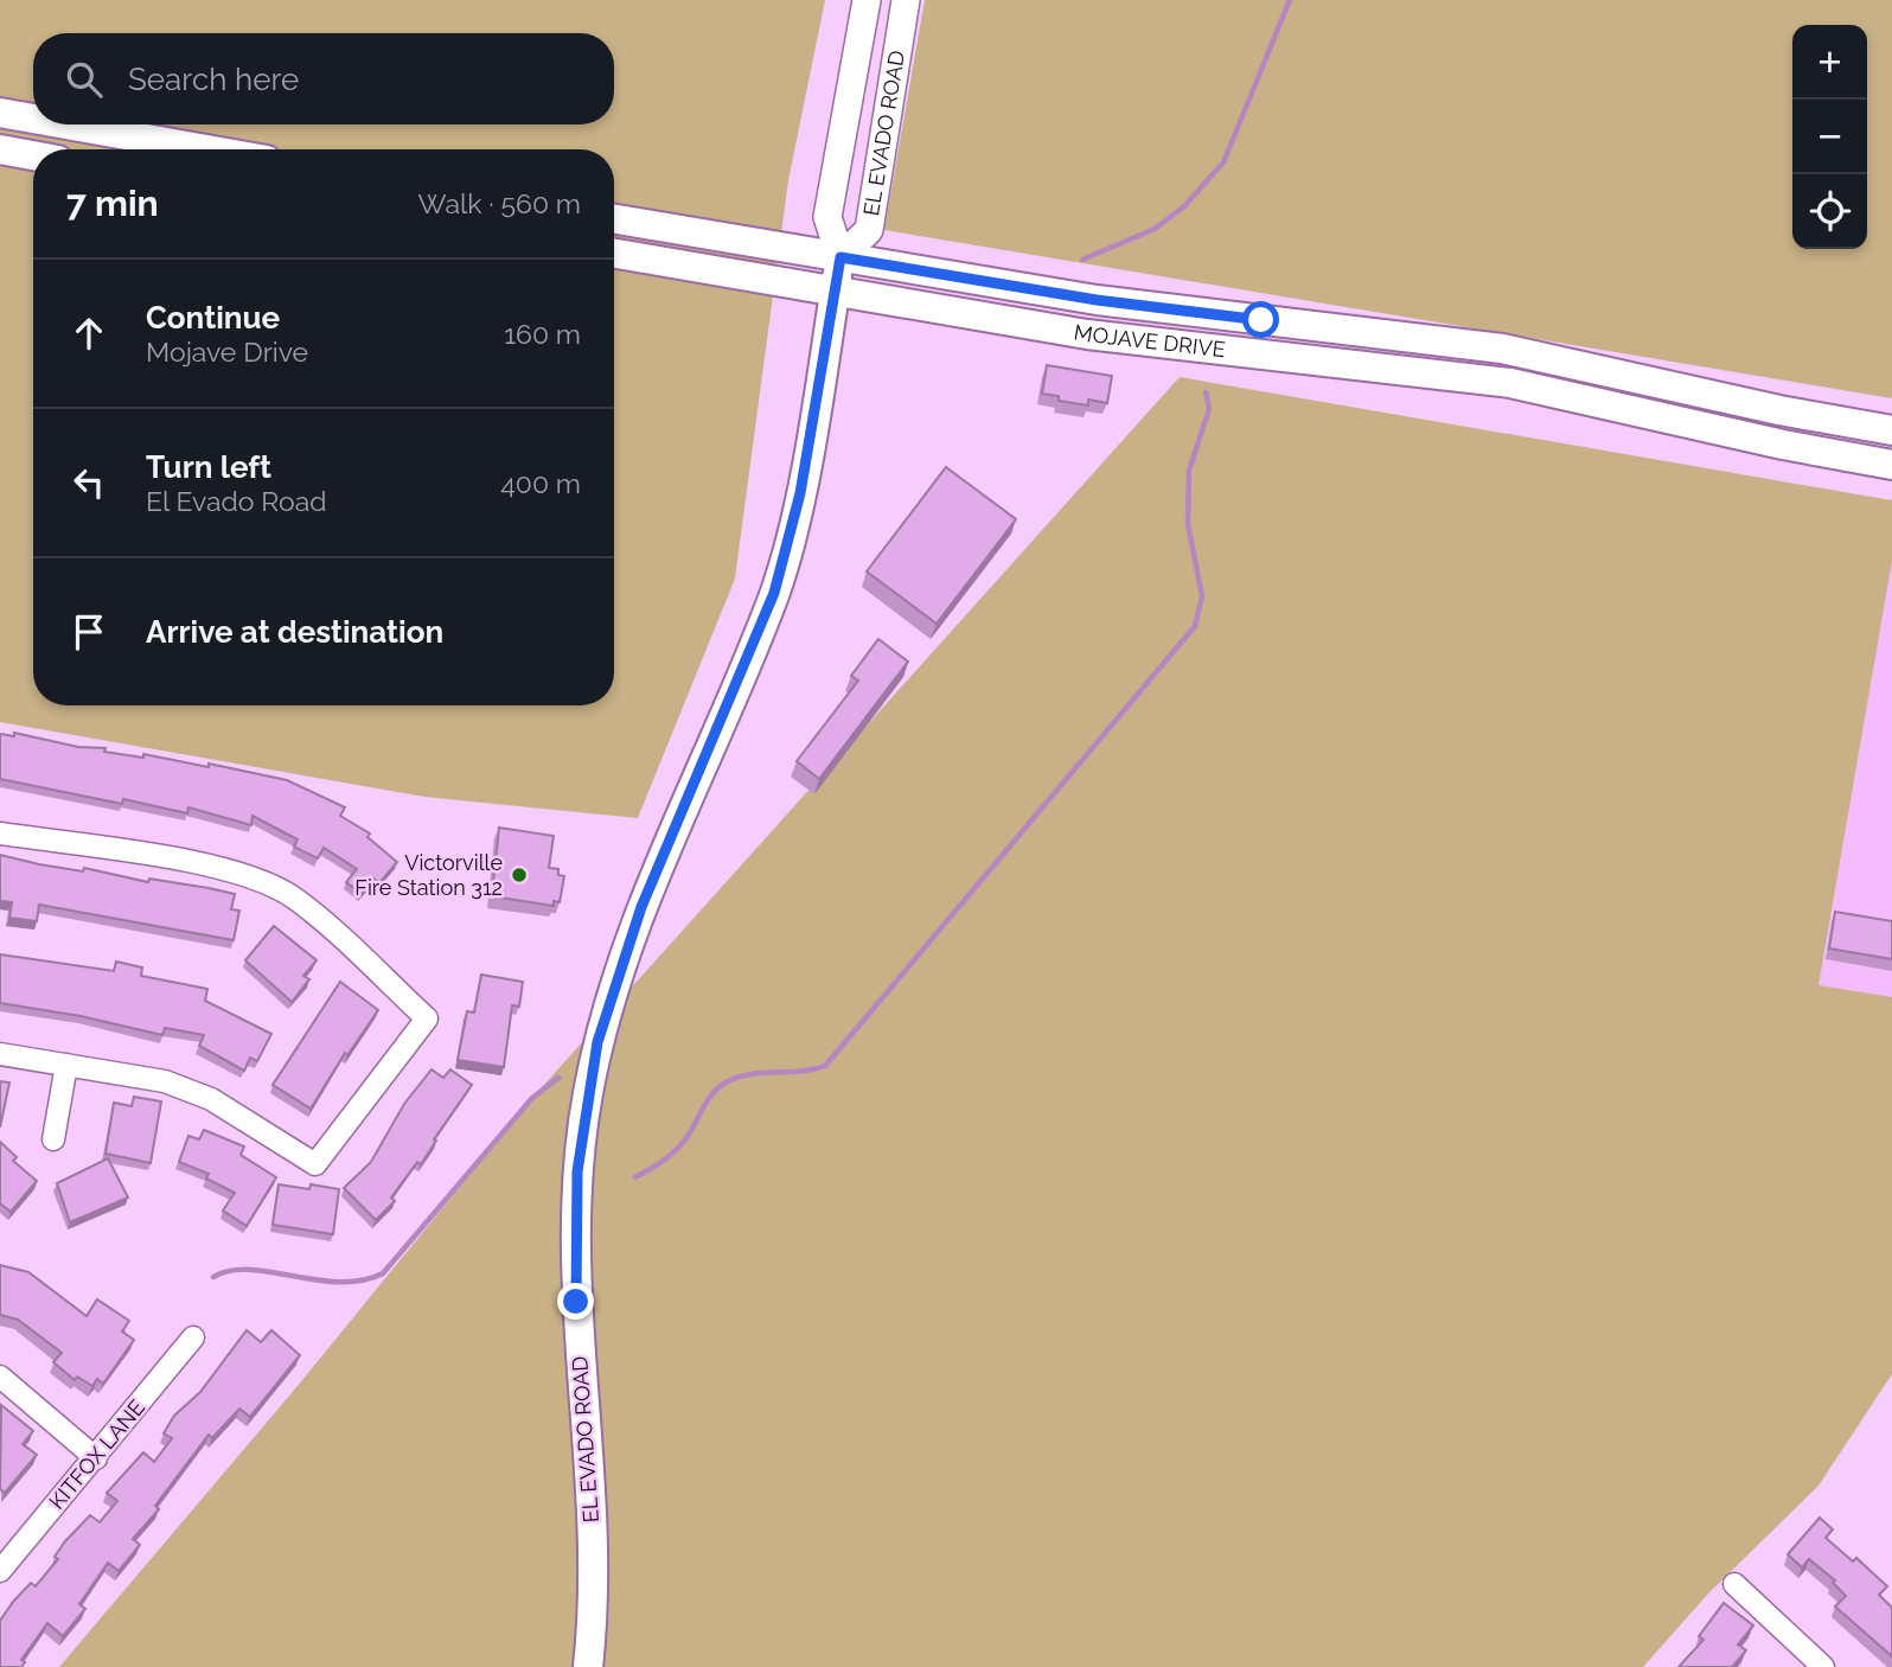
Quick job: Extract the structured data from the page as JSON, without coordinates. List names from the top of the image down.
{
  "streets": {
    "main road": ["EL EVADO ROAD", "MOJAVE DRIVE"],
    "street": ["KITFOX LANE"]
  },
  "crossings": [
    ["EL EVADO ROAD", "MOJAVE DRIVE"]
  ],
  "places": ["Victorville Fire Station 312"],
  "page": {
    "map_buttons": ["+", "−"],
    "search": "Search here",
    "heading": ["7 min", "Walk · 560 m"],
    "list": [
      ["Continue", "Mojave Drive", "160 m"],
      ["Turn left", "El Evado Road", "400 m"],
      "Arrive at destination"
    ]
  }
}
